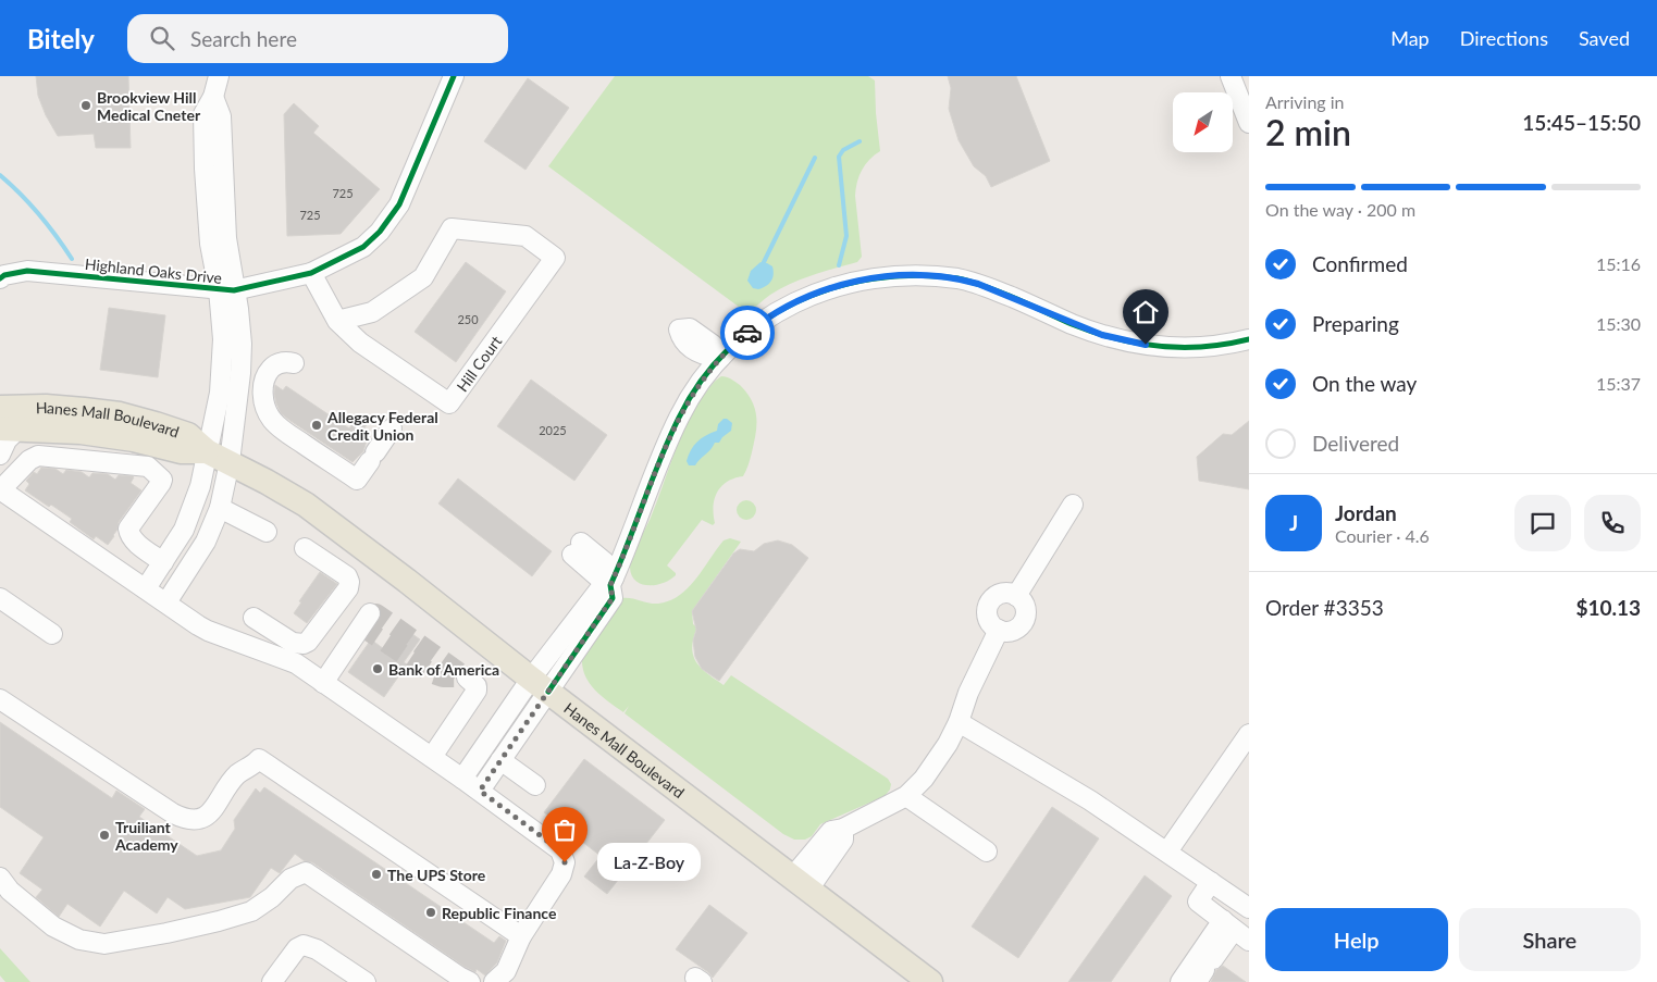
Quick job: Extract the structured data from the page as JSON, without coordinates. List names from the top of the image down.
{
  "streets": {
    "main road": ["Hanes Mall Boulevard"],
    "street": ["Highland Oaks Drive", "Hill Court"]
  },
  "crossings": [
    ["Highland Oaks Drive", "Hill Court"]
  ],
  "places": [
    "Brookview Hill Medical Cneter",
    "Allegacy Federal Credit Union",
    "Bank of America",
    "Truiliant Academy",
    "La-Z-Boy",
    "The UPS Store",
    "Republic Finance"
  ],
  "house_numbers": [
    "725",
    "725",
    "250",
    "2025"
  ],
  "north": "bottom left",
  "page": {
    "header": "Bitely",
    "search": "Search here",
    "nav": ["Map", "Directions", "Saved"],
    "heading": ["2 min", "Arriving in", "15:45–15:50"],
    "panel": [
      "Jordan",
      "Courier · 4.6",
      "Order #3353",
      "$10.13"
    ],
    "bar": "On the way · 200 m",
    "list": [
      ["Confirmed", "15:16"],
      ["Preparing", "15:30"],
      ["On the way", "15:37"],
      "Delivered"
    ],
    "round": "J",
    "bubble": "La-Z-Boy",
    "buttons": ["Help", "Share"]
  }
}
